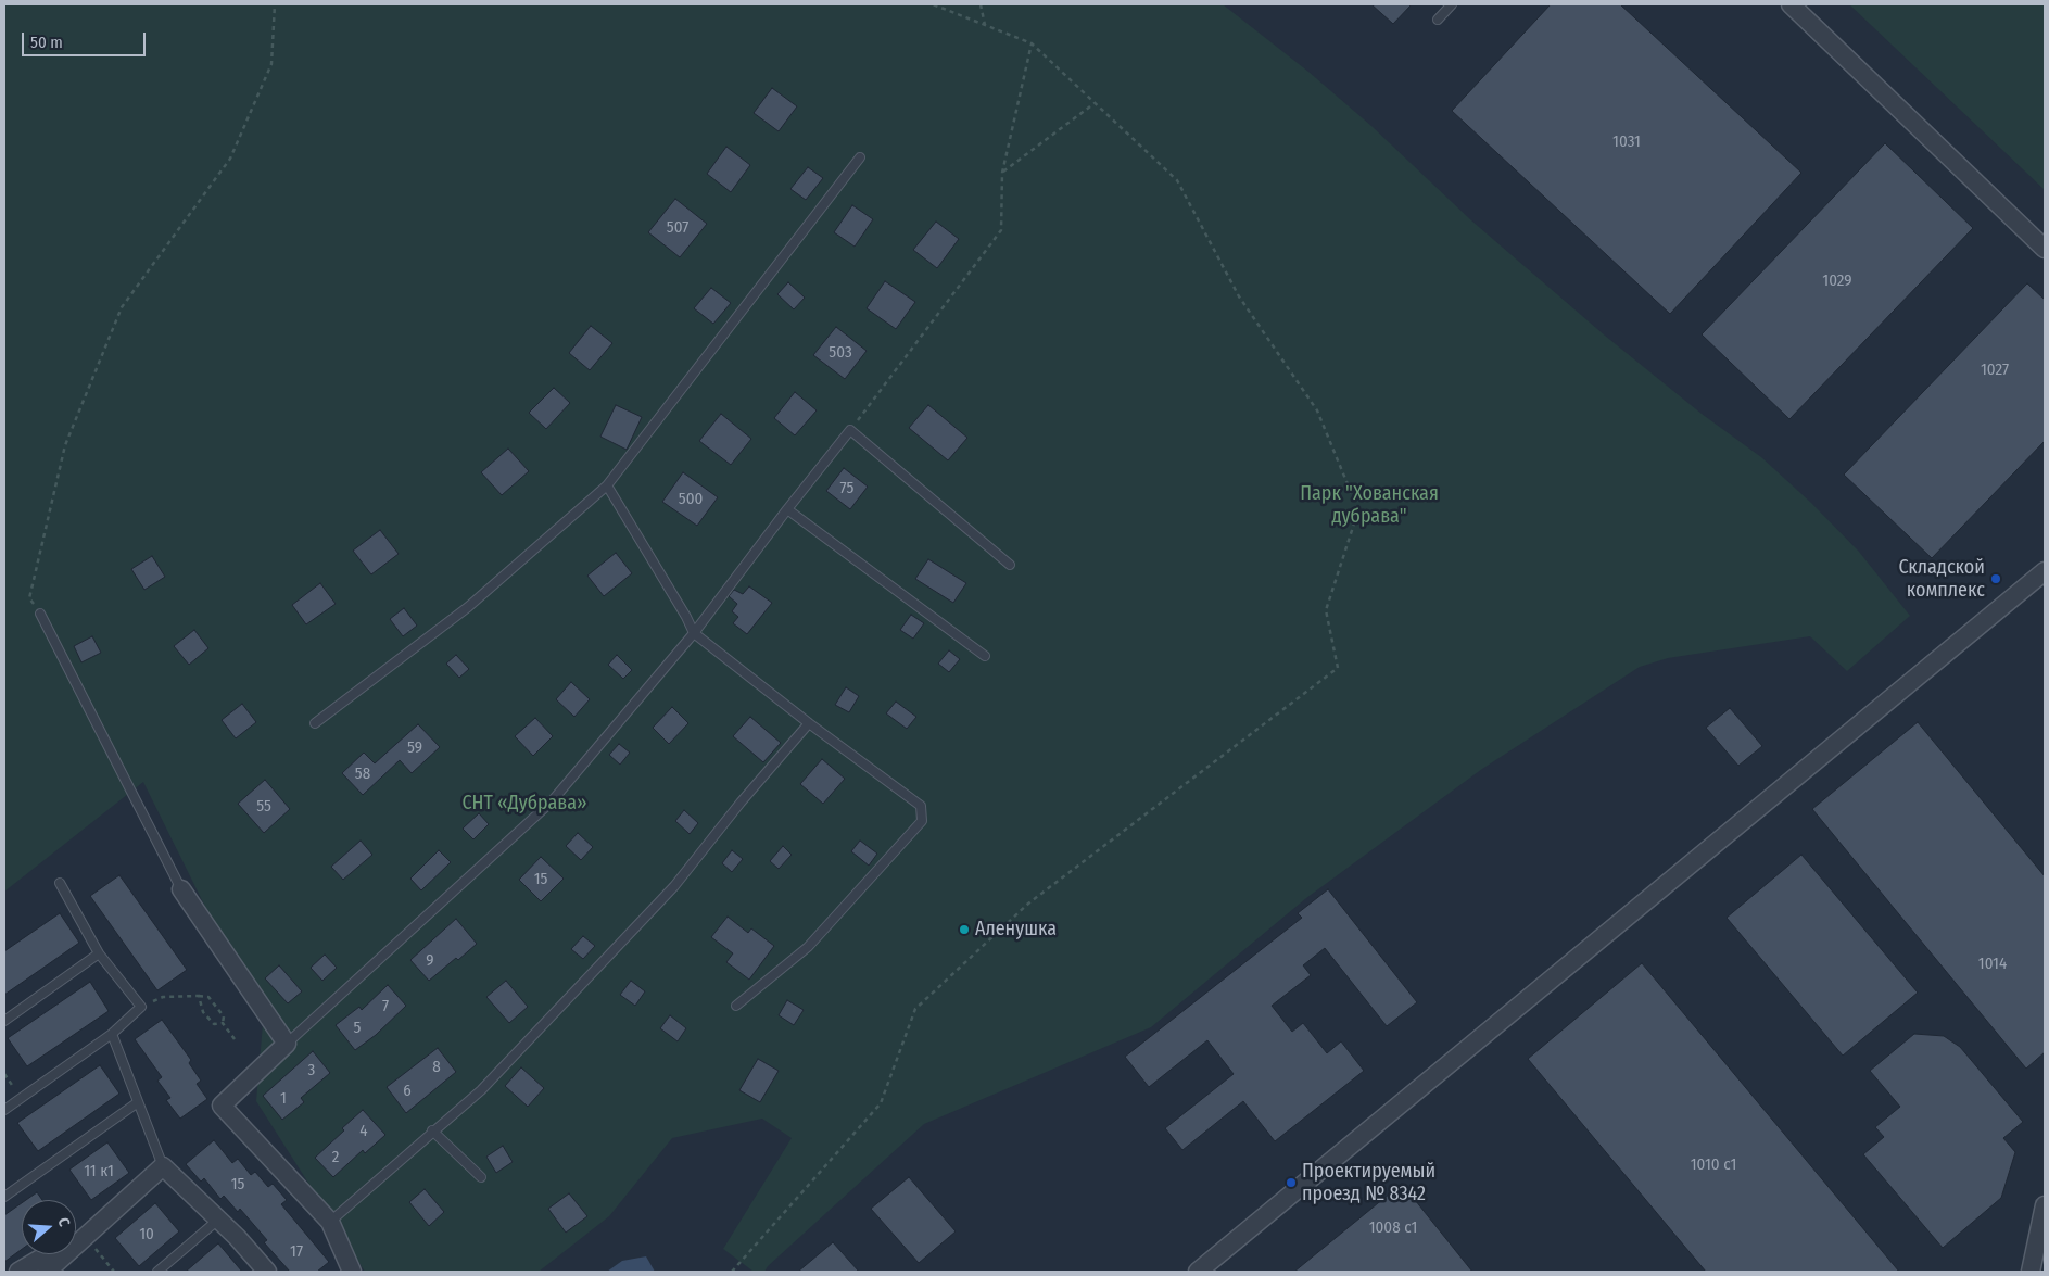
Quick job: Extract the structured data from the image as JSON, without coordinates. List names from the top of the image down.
{
  "parks": ["Парк \"Хованская дубрава\"", "СНТ «Дубрава»"],
  "places": ["Складской комплекс", "Аленушка", "Проектируемый проезд № 8342"],
  "house_numbers": [
    "1031",
    "507",
    "1029",
    "503",
    "1027",
    "75",
    "500",
    "59",
    "58",
    "55",
    "15",
    "9",
    "1014",
    "7",
    "5",
    "8",
    "3",
    "6",
    "1",
    "4",
    "2",
    "1010 с1",
    "11 к1",
    "15",
    "1008 с1",
    "10",
    "17"
  ],
  "scale_bar": "50 m",
  "north": "right"
}
